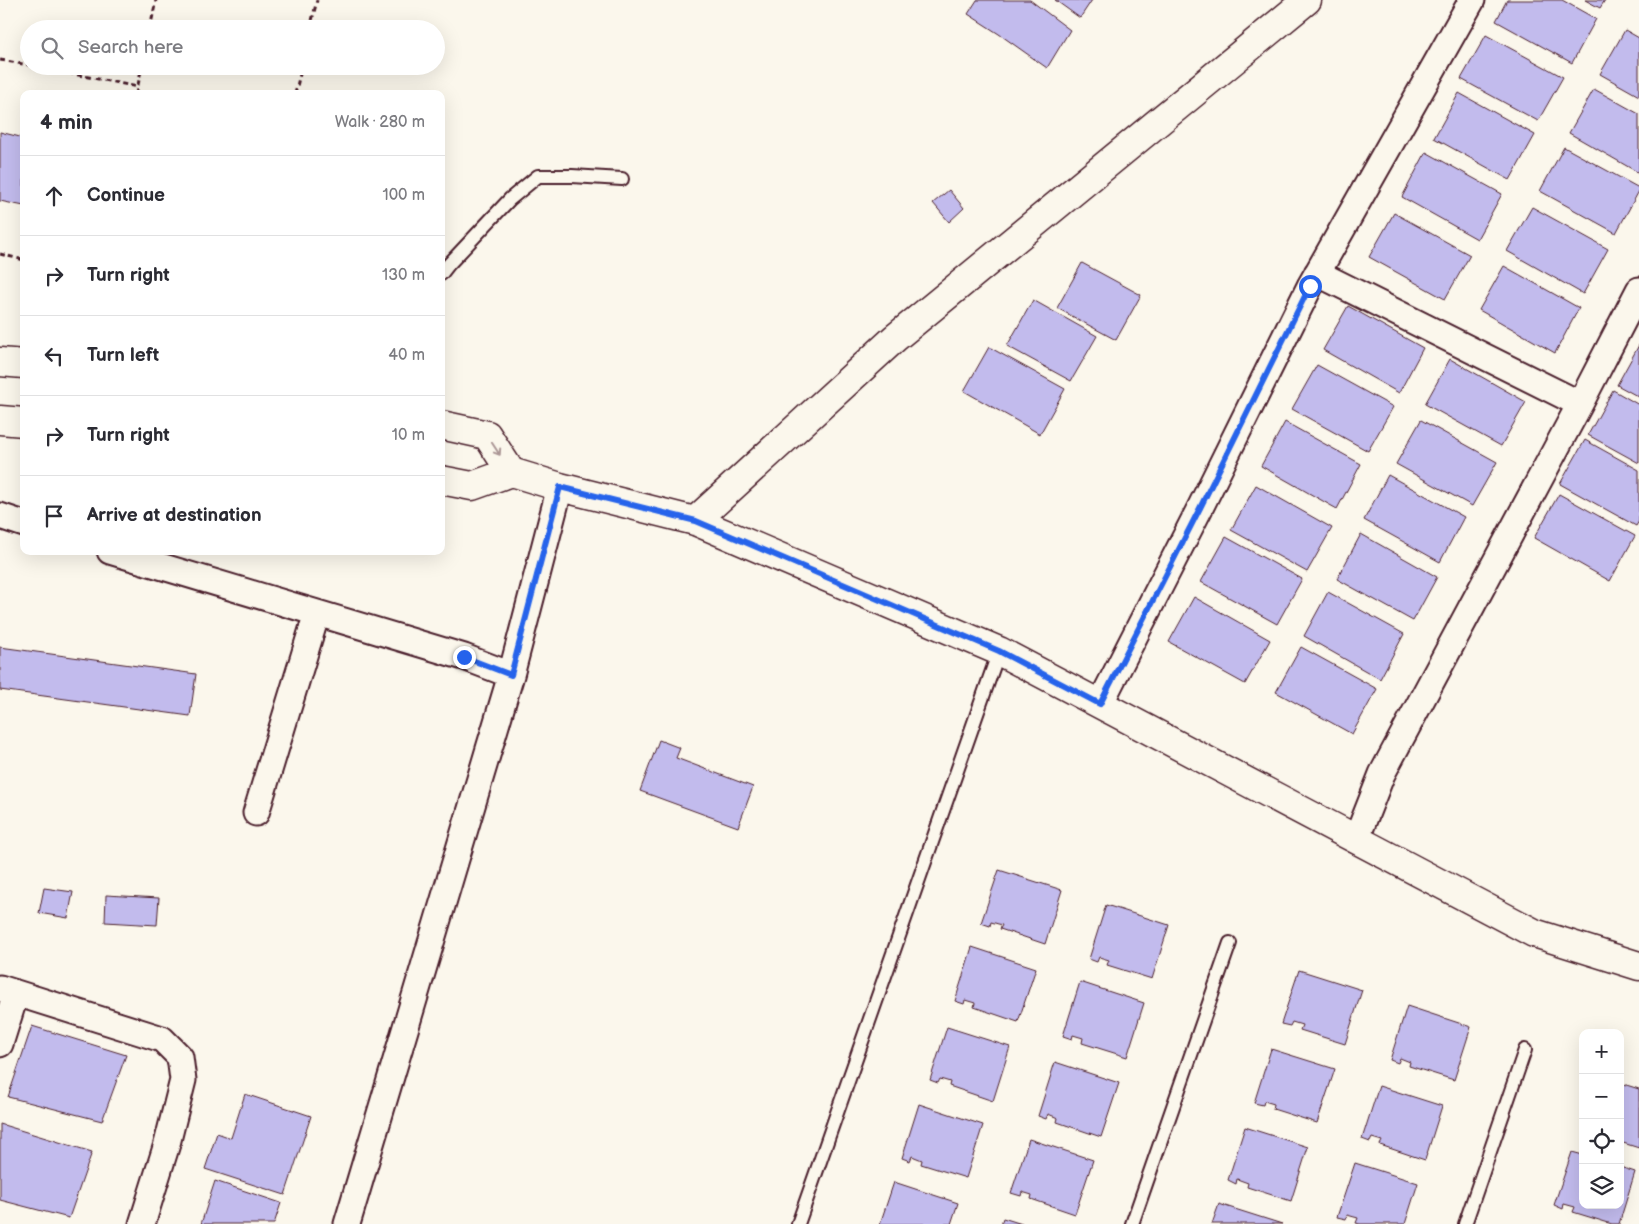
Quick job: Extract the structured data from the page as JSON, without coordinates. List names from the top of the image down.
{
  "page": {
    "search": "Search here",
    "heading": ["4 min", "Walk · 280 m"],
    "list": [
      ["Continue", "100 m"],
      ["Turn right", "130 m"],
      ["Turn left", "40 m"],
      ["Turn right", "10 m"],
      "Arrive at destination"
    ],
    "map_buttons": ["+", "−"]
  }
}
